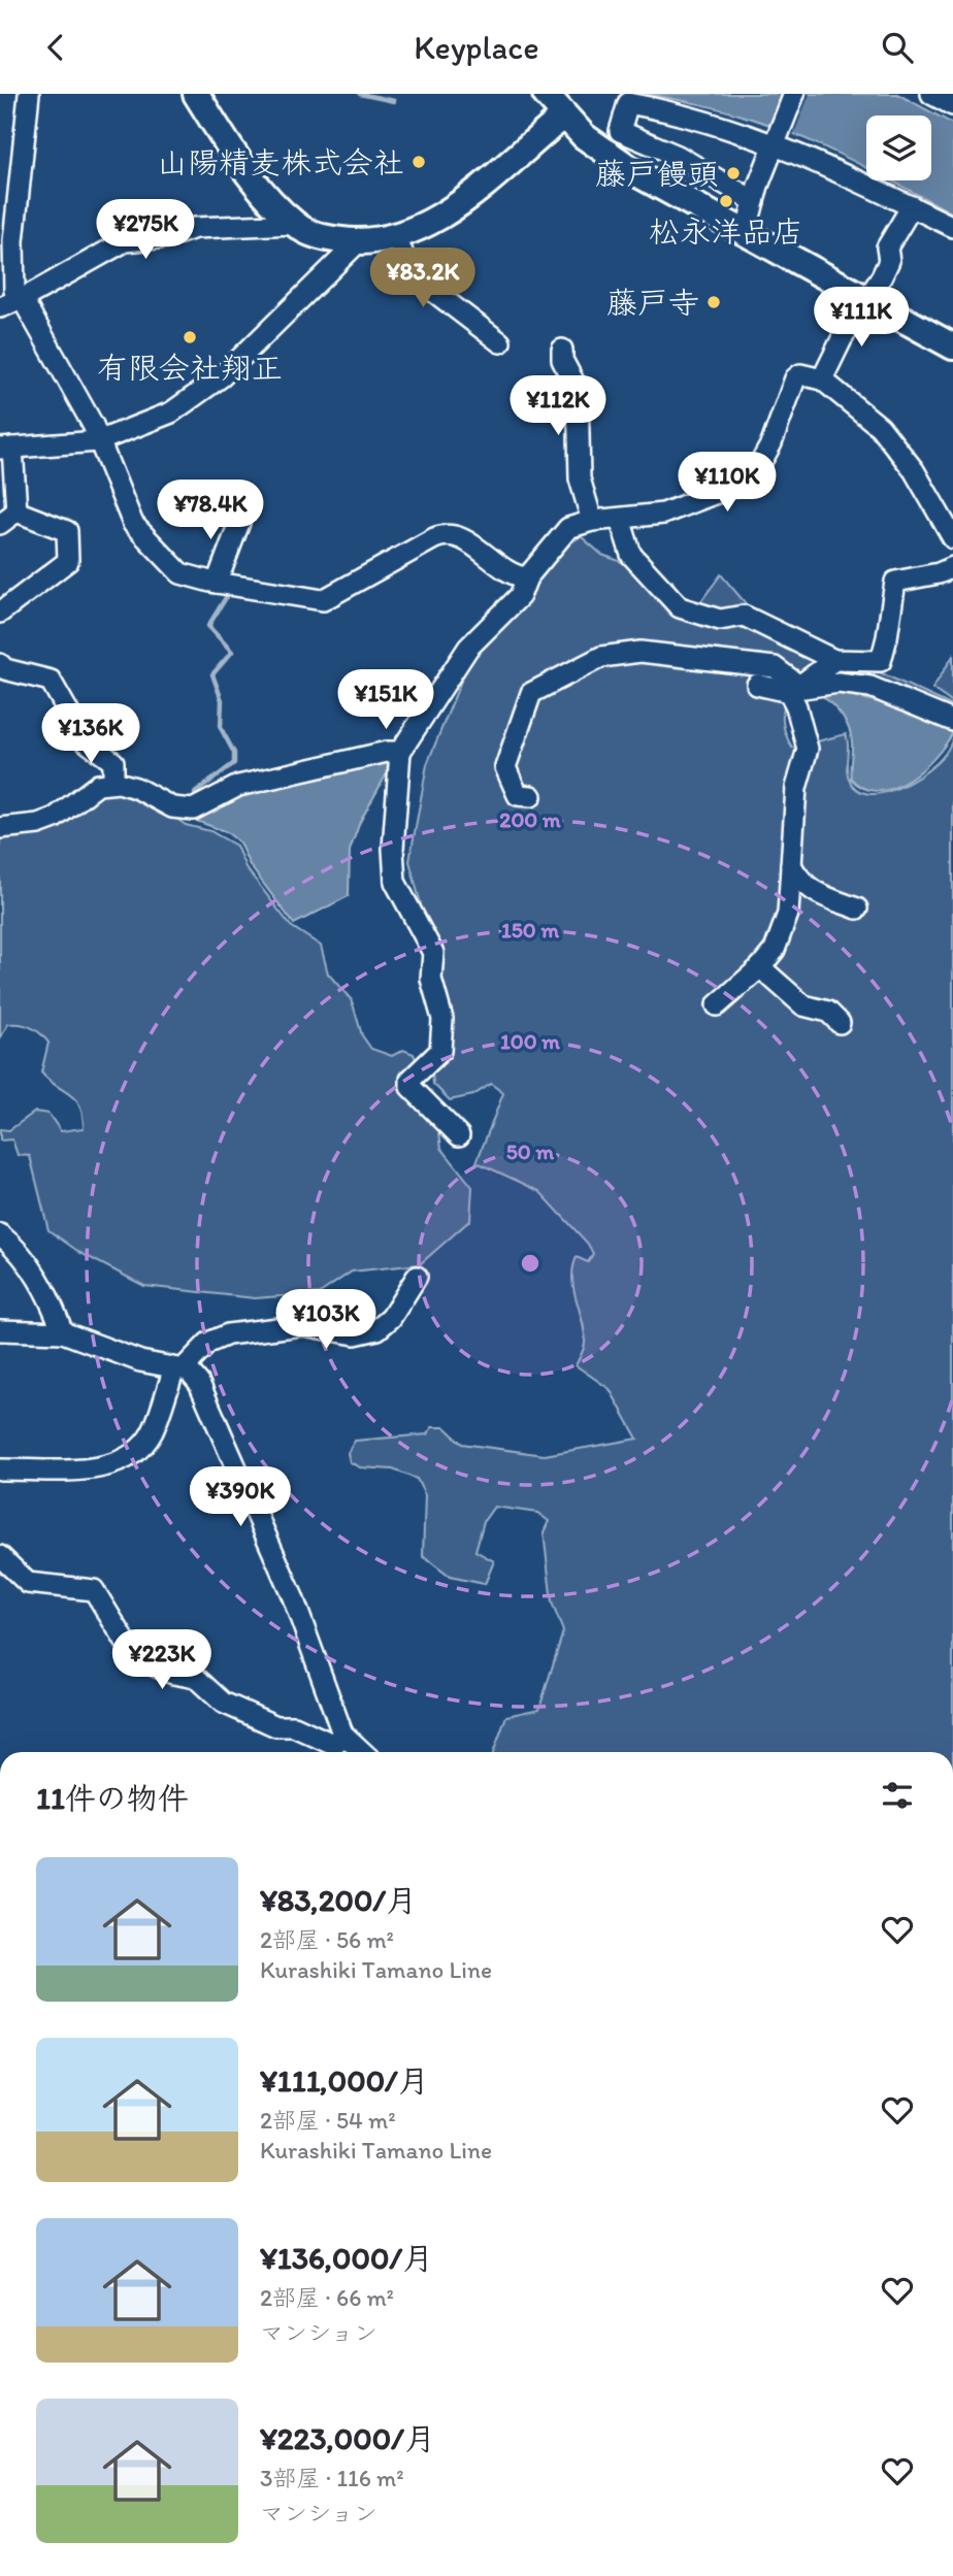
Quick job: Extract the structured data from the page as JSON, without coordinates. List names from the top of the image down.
{
  "places": [
    "山陽精麦株式会社",
    "藤戸饅頭",
    "松永洋品店",
    "藤戸寺",
    "有限会社翔正"
  ],
  "page": {
    "header": "Keyplace",
    "price": [
      "¥275K",
      "¥83.2K",
      "¥111K",
      "¥112K",
      "¥110K",
      "¥78.4K",
      "¥151K",
      "¥136K",
      "¥103K",
      "¥390K",
      "¥223K"
    ],
    "heading": "11件の物件",
    "list": [
      {
        "name": "¥83,200/月",
        "note": "2部屋 · 56 m² · Kurashiki Tamano Line"
      },
      {
        "name": "¥111,000/月",
        "note": "2部屋 · 54 m² · Kurashiki Tamano Line"
      },
      {
        "name": "¥136,000/月",
        "note": "2部屋 · 66 m² · マンション"
      },
      {
        "name": "¥223,000/月",
        "note": "3部屋 · 116 m² · マンション"
      }
    ]
  },
  "rings": [
    "200 m",
    "150 m",
    "100 m",
    "50 m"
  ]
}
